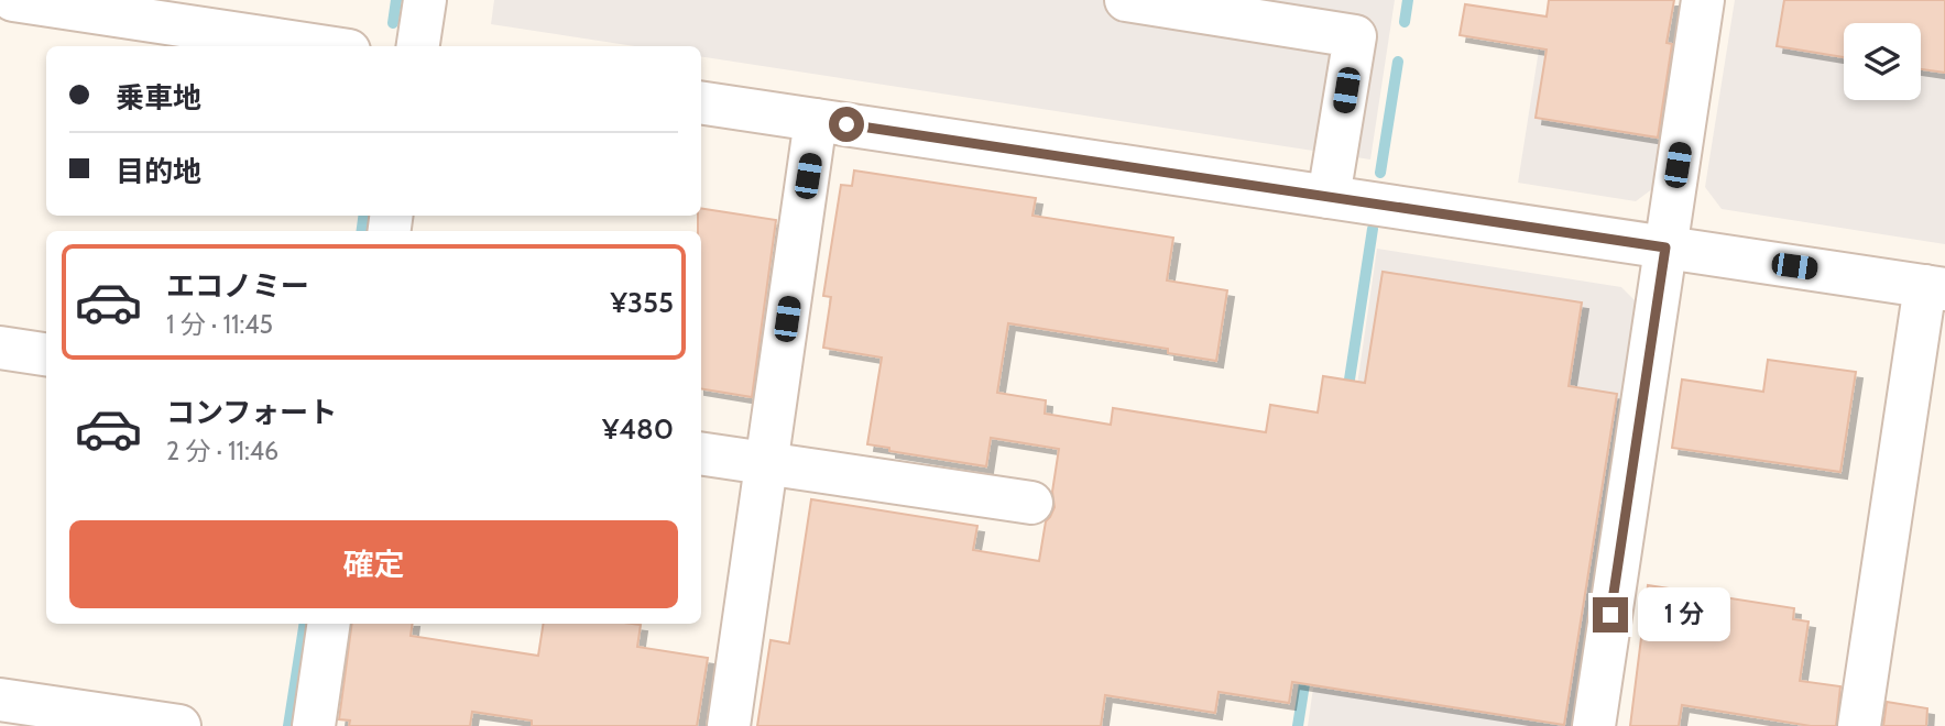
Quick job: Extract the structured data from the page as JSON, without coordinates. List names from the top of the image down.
{
  "page": {
    "banner": ["乗車地", "目的地"],
    "list": [
      {
        "name": "エコノミー",
        "note": "1 分 · 11:45",
        "value": "¥355"
      },
      {
        "name": "コンフォート",
        "note": "2 分 · 11:46",
        "value": "¥480"
      }
    ],
    "buttons": "確定",
    "bubble": "1 分"
  }
}
